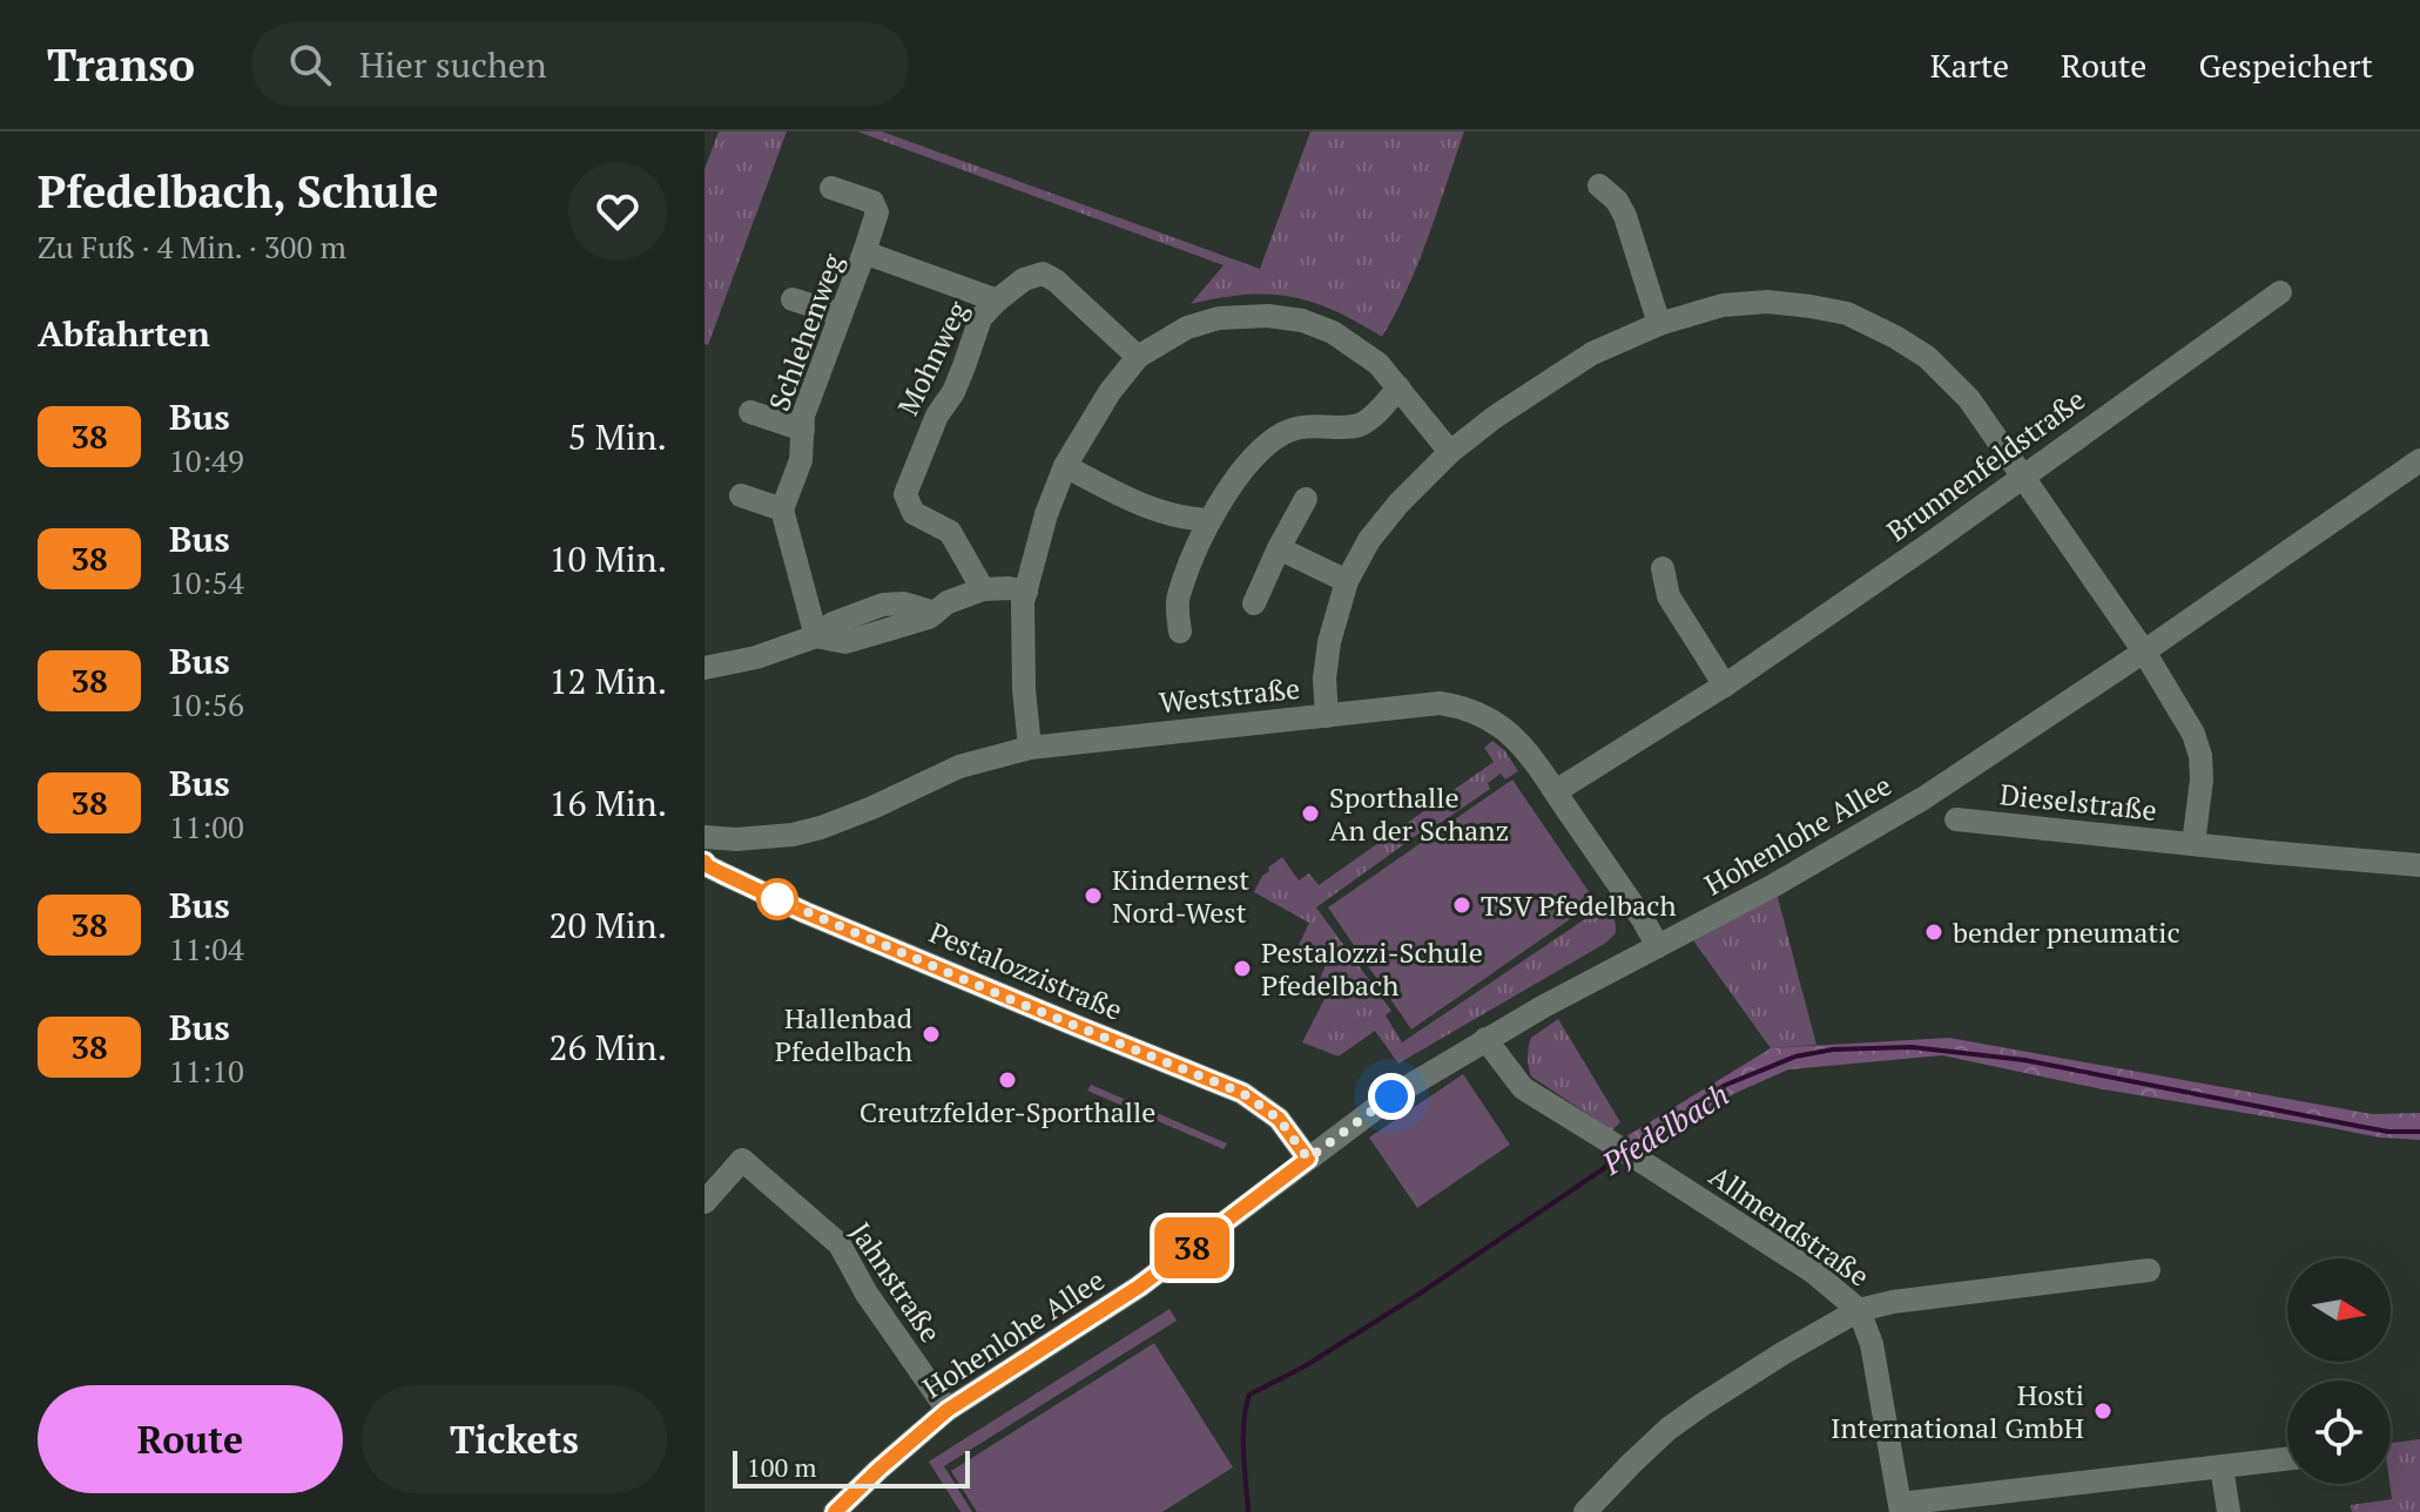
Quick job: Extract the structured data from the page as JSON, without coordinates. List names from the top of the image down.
{
  "streets": {
    "street": [
      "Schlehenweg",
      "Mohnweg",
      "Brunnenfeldstraße",
      "Weststraße",
      "Dieselstraße",
      "Hohenlohe Allee",
      "Pestalozzistraße",
      "Allmendstraße",
      "Jahnstraße"
    ]
  },
  "crossings": [
    ["Schlehenweg", "Mohnweg"],
    ["Brunnenfeldstraße", "Weststraße"],
    ["Brunnenfeldstraße", "Dieselstraße"],
    ["Weststraße", "Dieselstraße"],
    ["Weststraße", "Hohenlohe Allee"],
    ["Dieselstraße", "Hohenlohe Allee"],
    ["Hohenlohe Allee", "Pestalozzistraße"],
    ["Hohenlohe Allee", "Allmendstraße"],
    ["Hohenlohe Allee", "Jahnstraße"]
  ],
  "water": ["Pfedelbach"],
  "places": [
    "Sporthalle An der Schanz",
    "Kindernest Nord-West",
    "TSV Pfedelbach",
    "bender pneumatic",
    "Pestalozzi-Schule Pfedelbach",
    "Hallenbad Pfedelbach",
    "Creutzfelder-Sporthalle",
    "Hosti International GmbH"
  ],
  "lines": ["bus line 38"],
  "scale_bar": "100 m",
  "north": "right",
  "page": {
    "header": "Transo",
    "search": "Hier suchen",
    "nav": ["Karte", "Route", "Gespeichert"],
    "heading": [
      ["Pfedelbach, Schule", "Zu Fuß · 4 Min. · 300 m"],
      "Abfahrten"
    ],
    "on_map": "38",
    "list": [
      {
        "mark": "38",
        "name": "Bus",
        "note": "10:49",
        "value": "5 Min."
      },
      {
        "mark": "38",
        "name": "Bus",
        "note": "10:54",
        "value": "10 Min."
      },
      {
        "mark": "38",
        "name": "Bus",
        "note": "10:56",
        "value": "12 Min."
      },
      {
        "mark": "38",
        "name": "Bus",
        "note": "11:00",
        "value": "16 Min."
      },
      {
        "mark": "38",
        "name": "Bus",
        "note": "11:04",
        "value": "20 Min."
      },
      {
        "mark": "38",
        "name": "Bus",
        "note": "11:10",
        "value": "26 Min."
      }
    ],
    "buttons": ["Route", "Tickets"],
    "scale": "100 m"
  }
}
